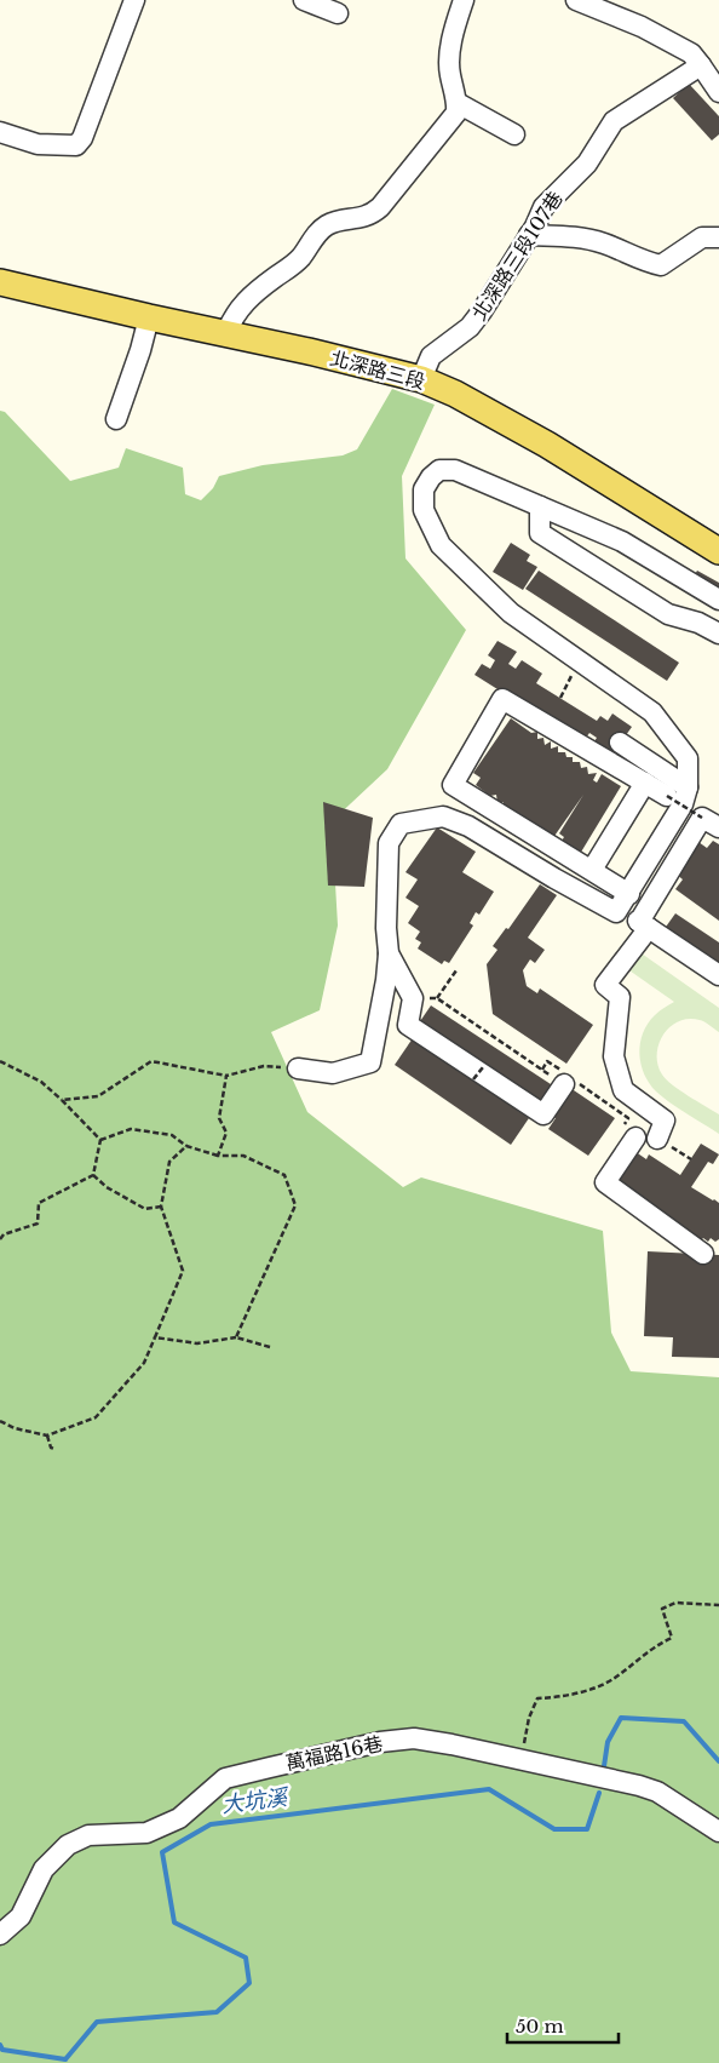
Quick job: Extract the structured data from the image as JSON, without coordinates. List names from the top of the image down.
{
  "streets": {
    "main road": ["北深路三段"],
    "street": ["北深路三段107巷", "萬福路16巷"]
  },
  "crossings": [
    ["北深路三段107巷", "北深路三段"]
  ],
  "water": ["大坑溪"],
  "scale_bar": "50 m"
}
